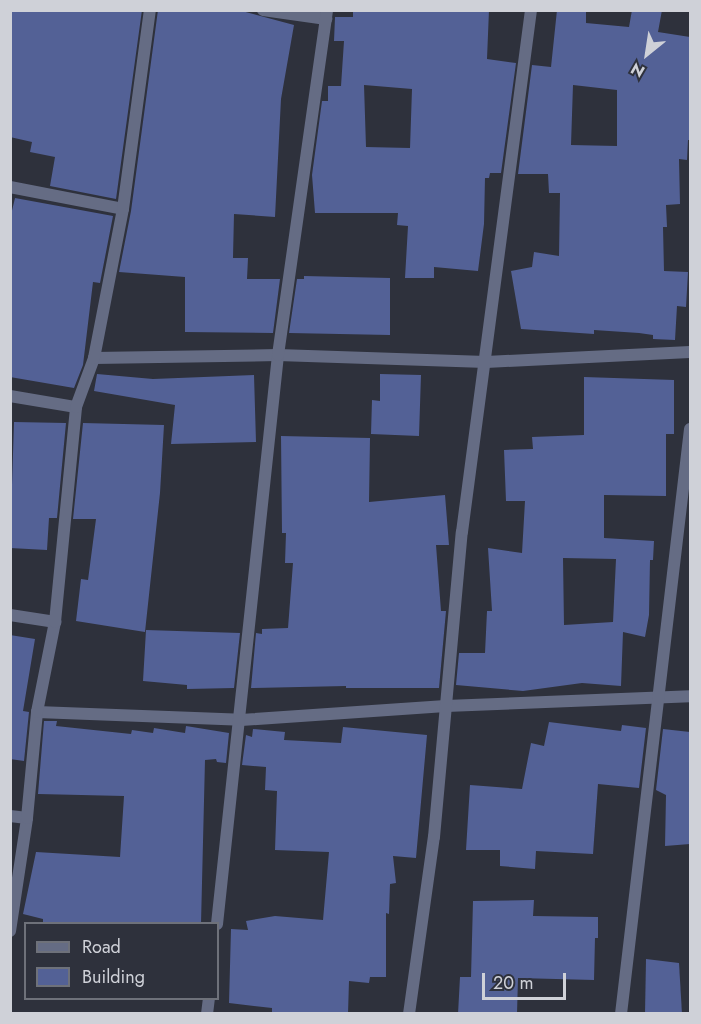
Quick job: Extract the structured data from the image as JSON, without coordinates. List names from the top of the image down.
{
  "legend": ["Road", "Building"],
  "scale_bar": "20 m",
  "north": "bottom left"
}
